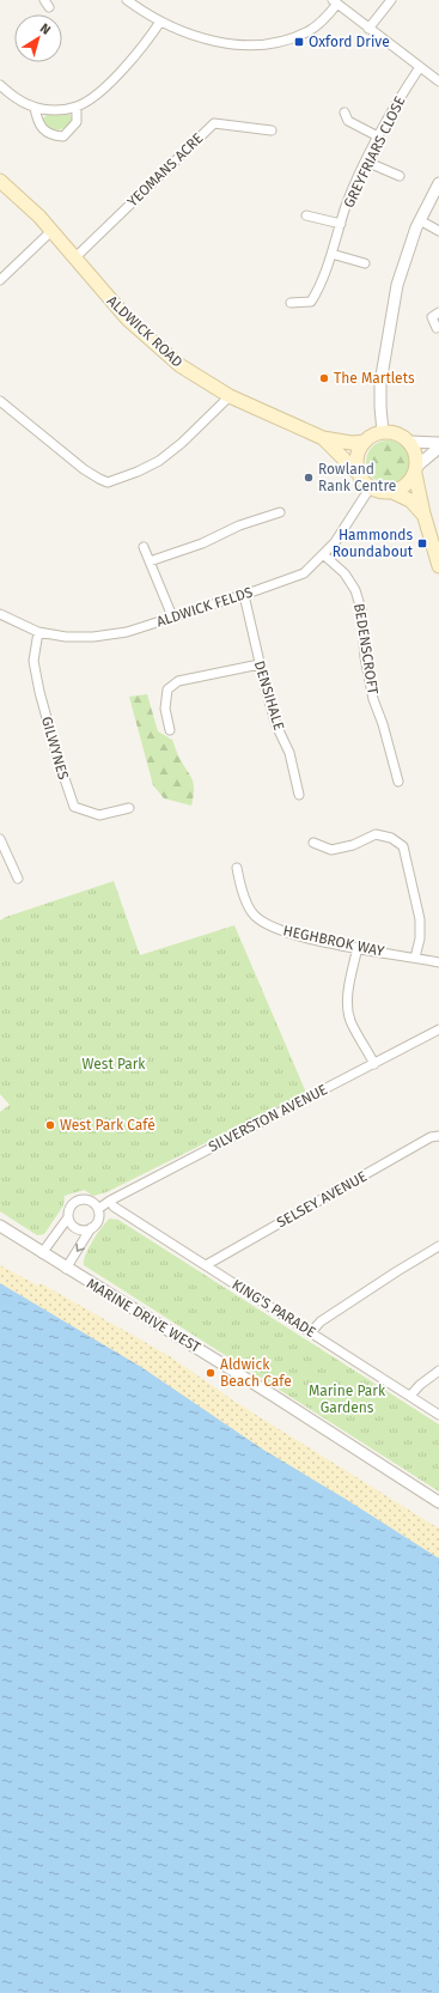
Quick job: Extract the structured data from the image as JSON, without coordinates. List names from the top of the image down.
{
  "streets": {
    "main road": ["ALDWICK ROAD"],
    "street": [
      "GREYFRIARS CLOSE",
      "YEOMANS ACRE",
      "ALDWICK FELDS",
      "BEDENSCROFT",
      "DENSIHALE",
      "GILWYNES",
      "HEGHBROK WAY",
      "SILVERSTON AVENUE",
      "SELSEY AVENUE",
      "KING'S PARADE",
      "MARINE DRIVE WEST"
    ]
  },
  "crossings": [
    ["YEOMANS ACRE", "ALDWICK ROAD"],
    ["ALDWICK FELDS", "BEDENSCROFT"],
    ["ALDWICK FELDS", "DENSIHALE"],
    ["ALDWICK FELDS", "GILWYNES"],
    ["SILVERSTON AVENUE", "KING'S PARADE"],
    ["SELSEY AVENUE", "KING'S PARADE"]
  ],
  "parks": ["West Park", "Marine Park Gardens"],
  "places": {
    "transit": ["Oxford Drive", "Hammonds Roundabout"],
    "other": [
      "The Martlets",
      "Rowland Rank Centre",
      "West Park Café",
      "Aldwick Beach Cafe"
    ]
  },
  "north": "top right"
}
